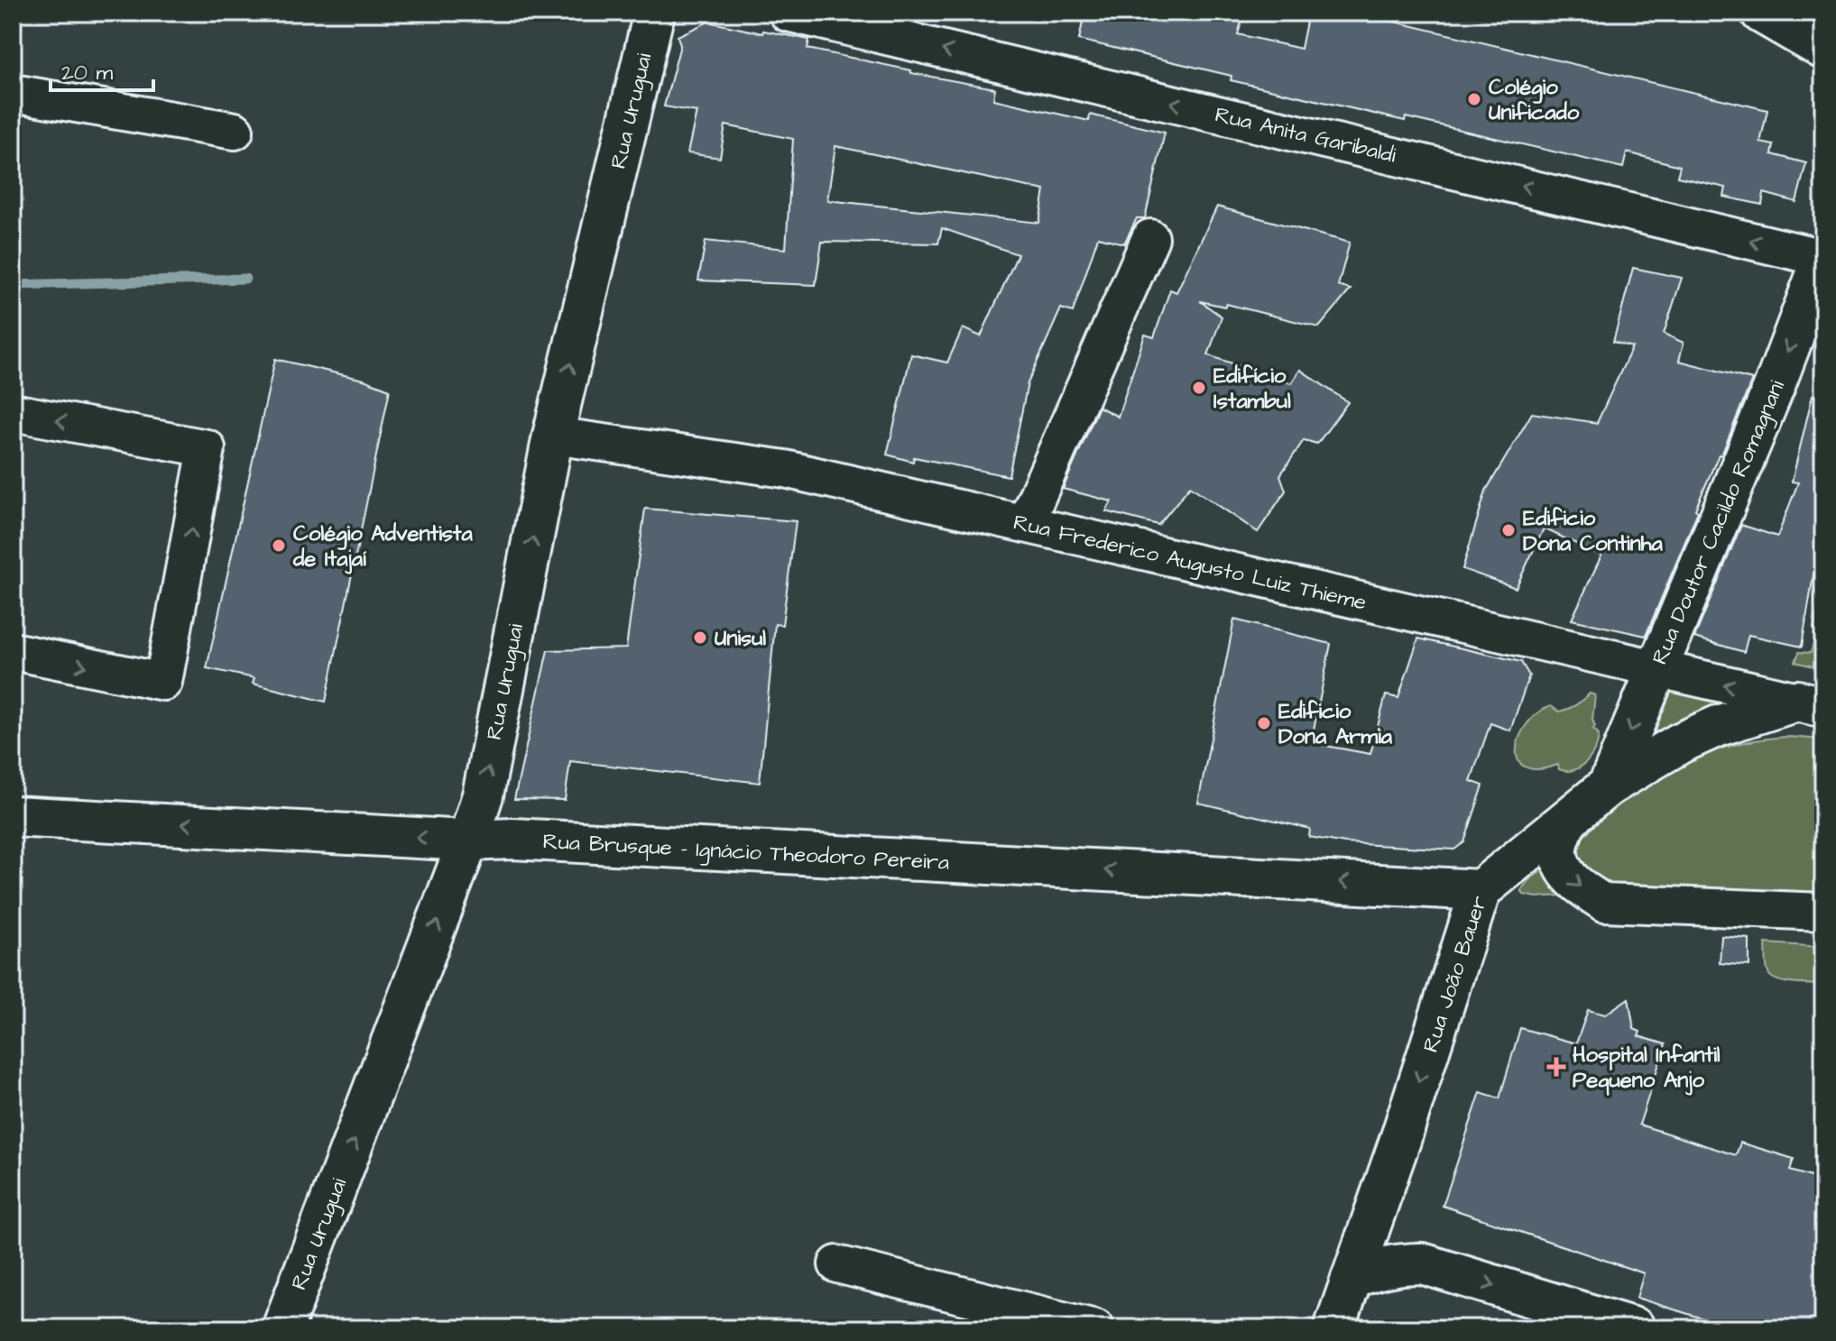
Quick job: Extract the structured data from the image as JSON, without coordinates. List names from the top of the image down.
{
  "streets": {
    "main road": [
      "Rua Uruguai",
      "Rua Doutor Cacildo Romagnani",
      "Rua Brusque - Ignácio Theodoro Pereira",
      "Rua João Bauer"
    ],
    "street": ["Rua Anita Garibaldi", "Rua Frederico Augusto Luiz Thieme"]
  },
  "crossings": [
    ["Rua Uruguai", "Rua Frederico Augusto Luiz Thieme"],
    ["Rua Uruguai", "Rua Brusque - Ignácio Theodoro Pereira"],
    ["Rua Anita Garibaldi", "Rua Doutor Cacildo Romagnani"],
    ["Rua Doutor Cacildo Romagnani", "Rua Frederico Augusto Luiz Thieme"],
    ["Rua Doutor Cacildo Romagnani", "Rua João Bauer"],
    ["Rua Frederico Augusto Luiz Thieme", "Rua João Bauer"],
    ["Rua Brusque - Ignácio Theodoro Pereira", "Rua João Bauer"]
  ],
  "one_way": [
    "Rua Uruguai",
    "Rua Anita Garibaldi",
    "Rua Doutor Cacildo Romagnani",
    "Rua Brusque - Ignácio Theodoro Pereira",
    "Rua João Bauer"
  ],
  "places": {
    "other": [
      "Colégio Unificado",
      "Edifício Istambul",
      "Edificio Dona Continha",
      "Colégio Adventista de Itajaí",
      "Unisul",
      "Edificio Dona Armia"
    ],
    "health": ["Hospital Infantil Pequeno Anjo"]
  },
  "scale_bar": "20 m"
}
